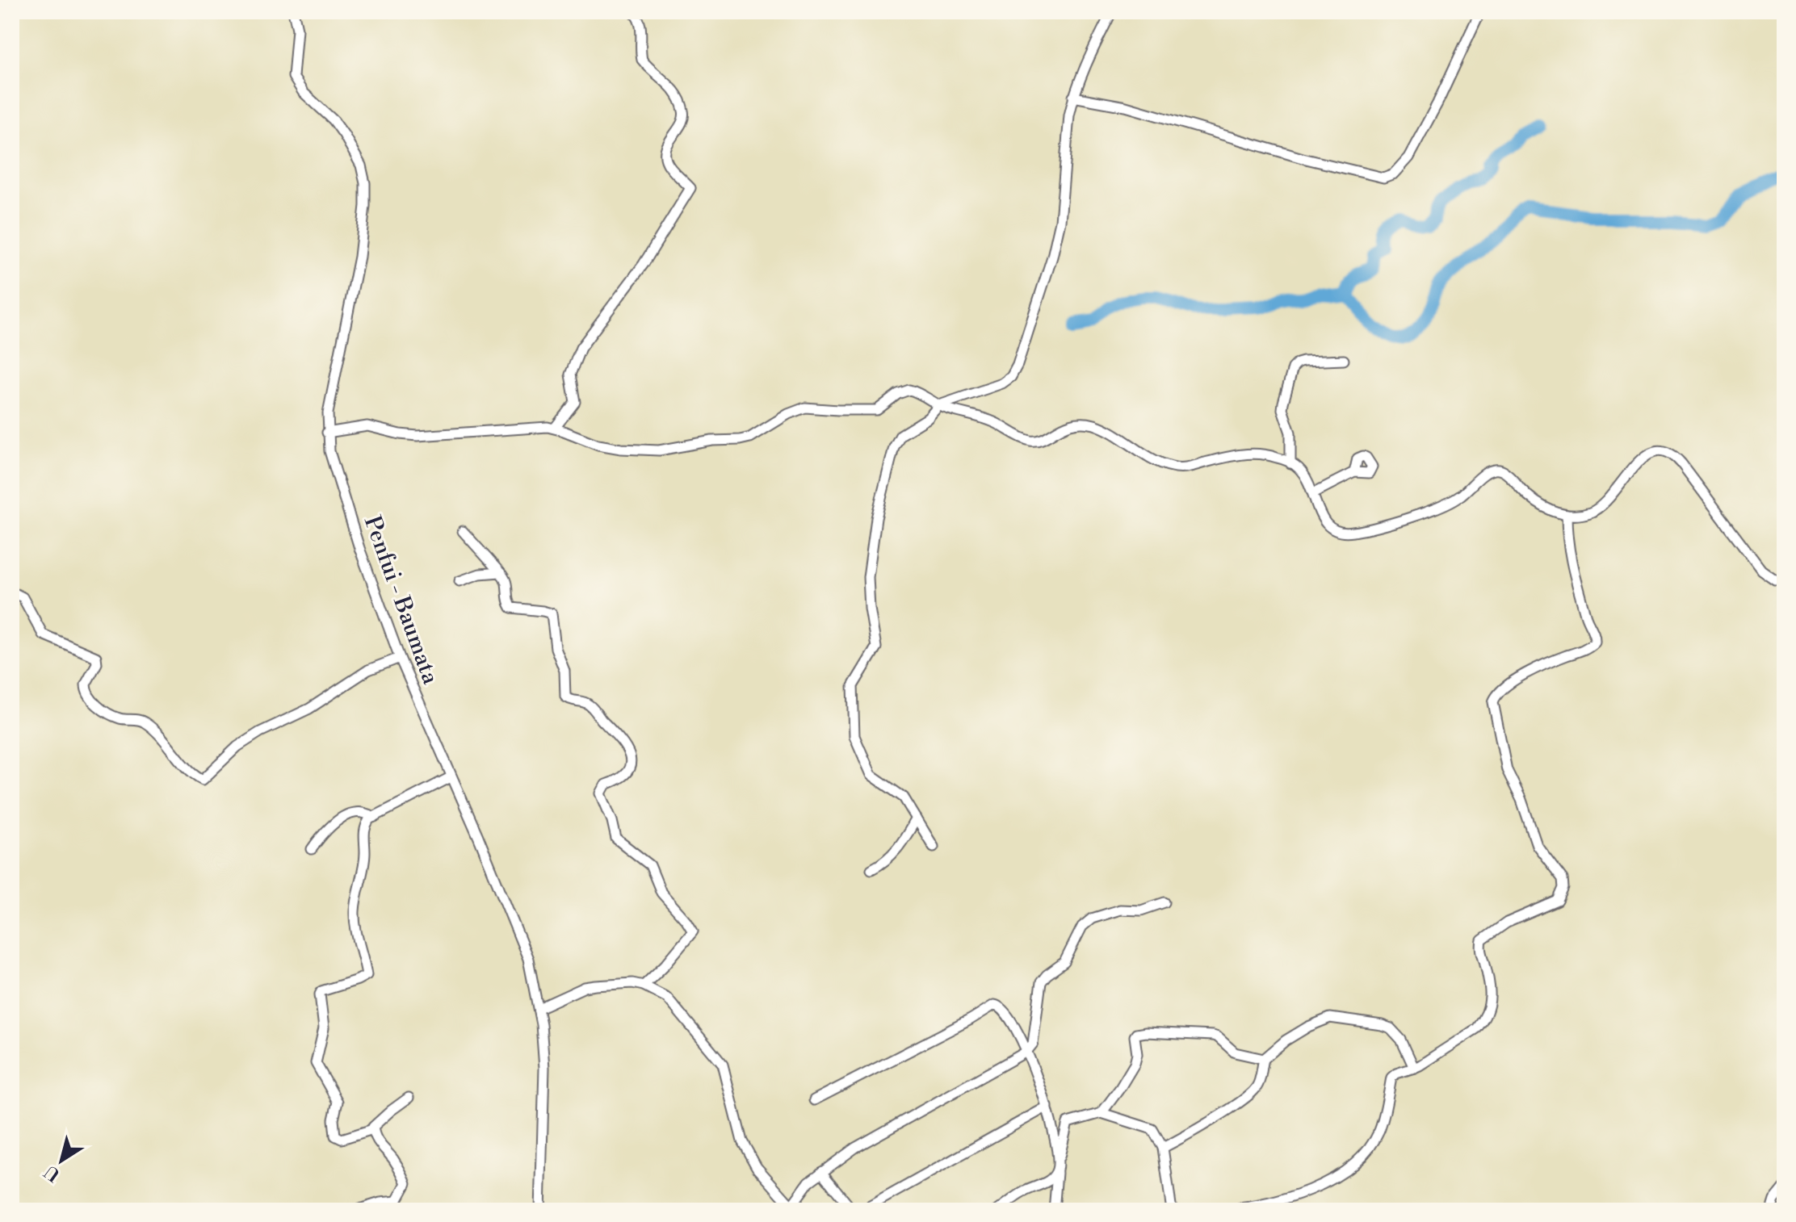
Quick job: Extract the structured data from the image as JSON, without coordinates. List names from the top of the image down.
{
  "streets": {
    "street": ["Penfui - Baumata"]
  },
  "north": "bottom left"
}
